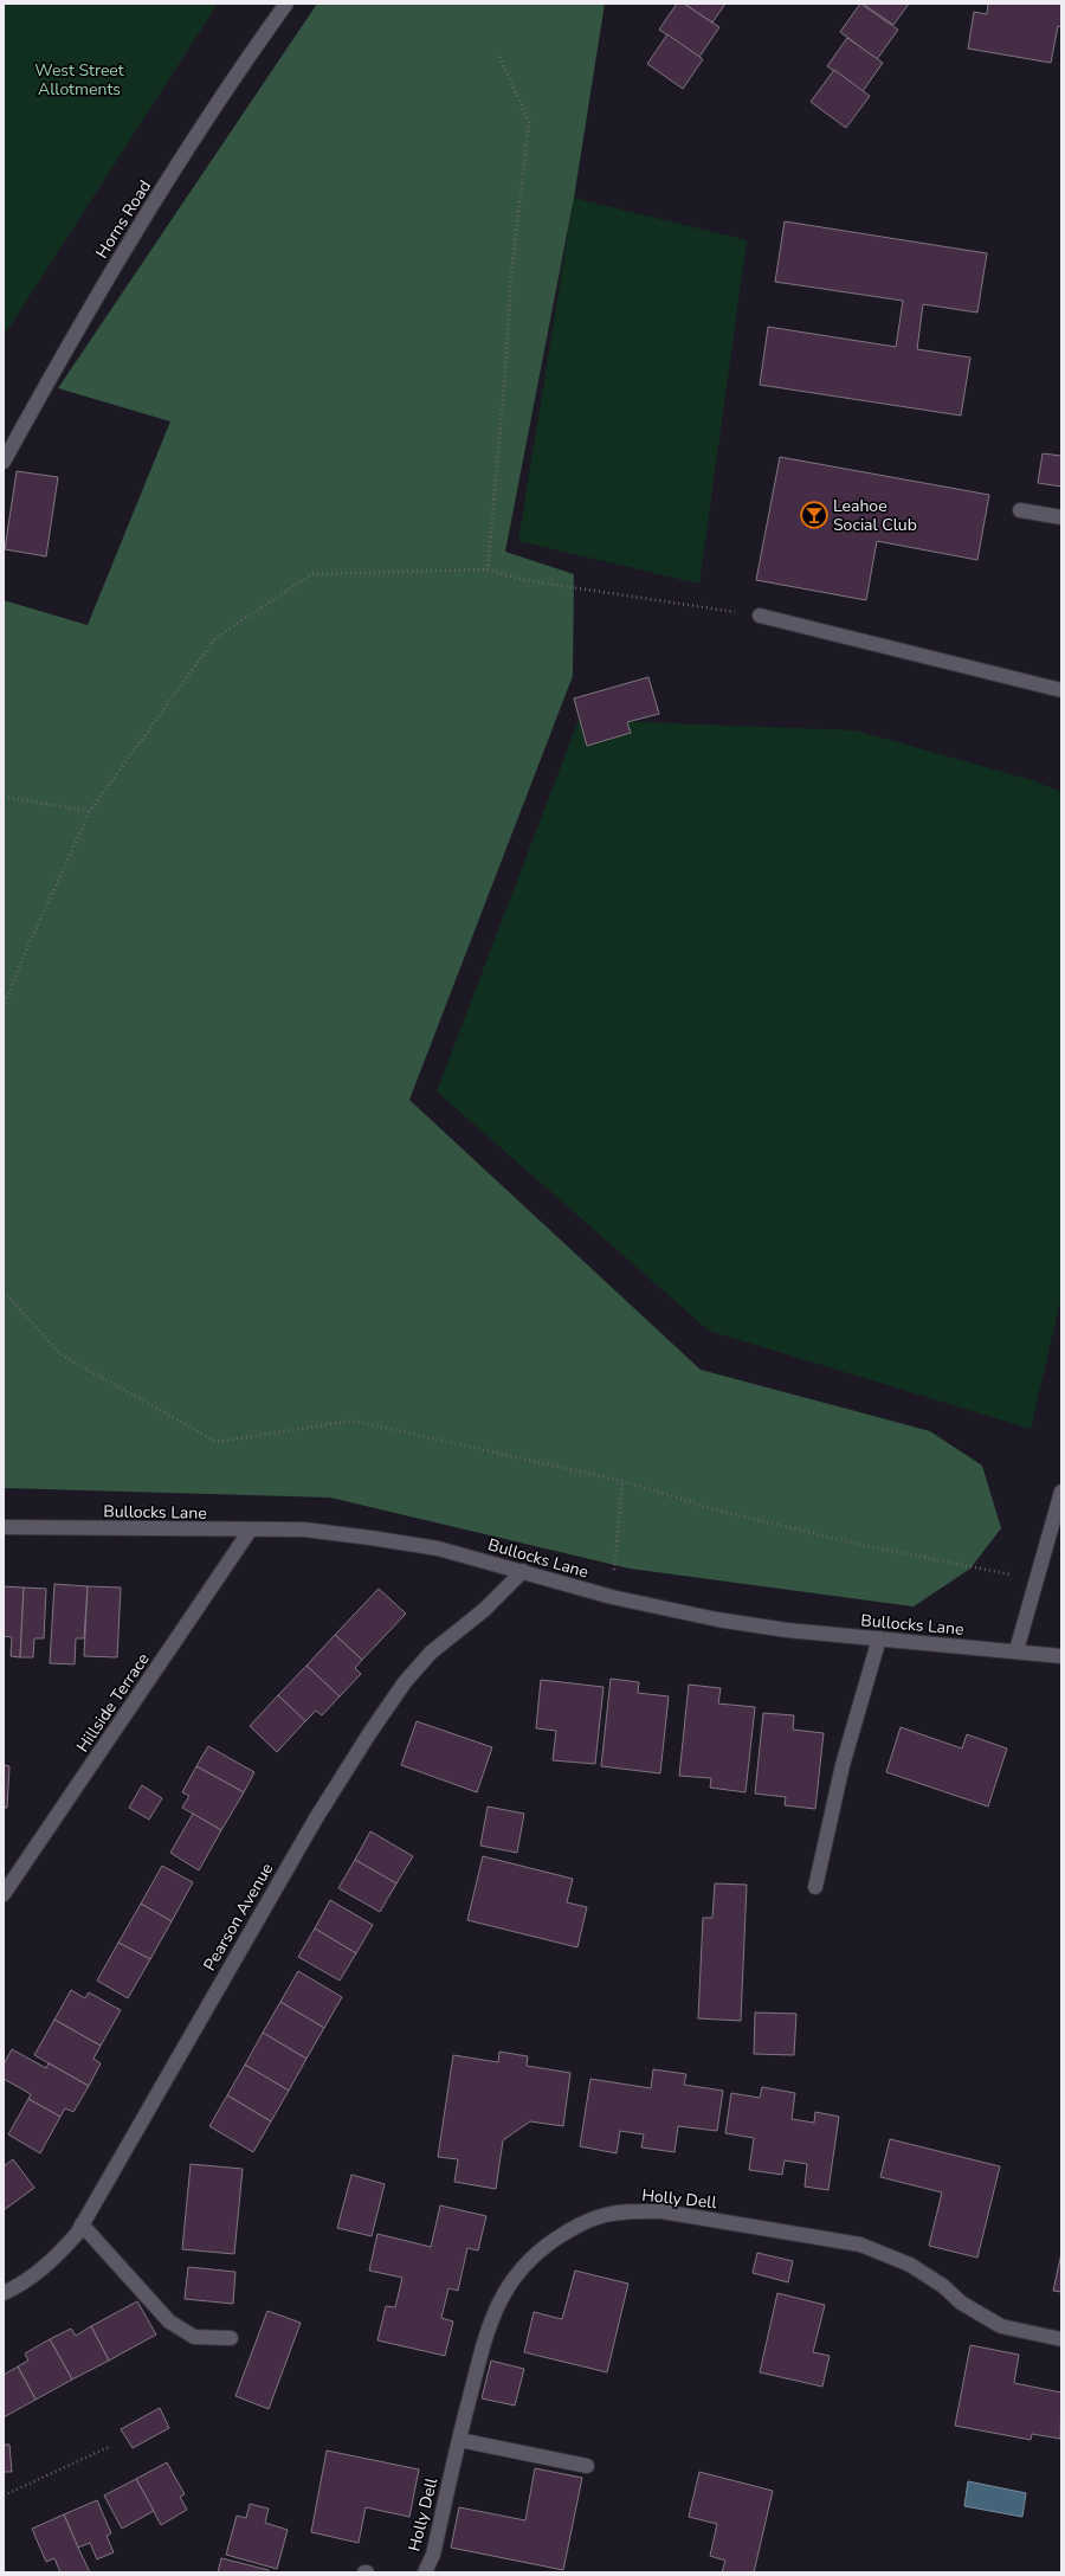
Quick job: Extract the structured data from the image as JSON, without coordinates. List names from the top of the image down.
{
  "streets": {
    "street": [
      "Horns Road",
      "Bullocks Lane",
      "Hillside Terrace",
      "Pearson Avenue",
      "Holly Dell"
    ]
  },
  "crossings": [
    ["Bullocks Lane", "Hillside Terrace"],
    ["Bullocks Lane", "Pearson Avenue"]
  ],
  "parks": ["West Street Allotments"],
  "places": {
    "bar": ["Leahoe Social Club"]
  }
}
